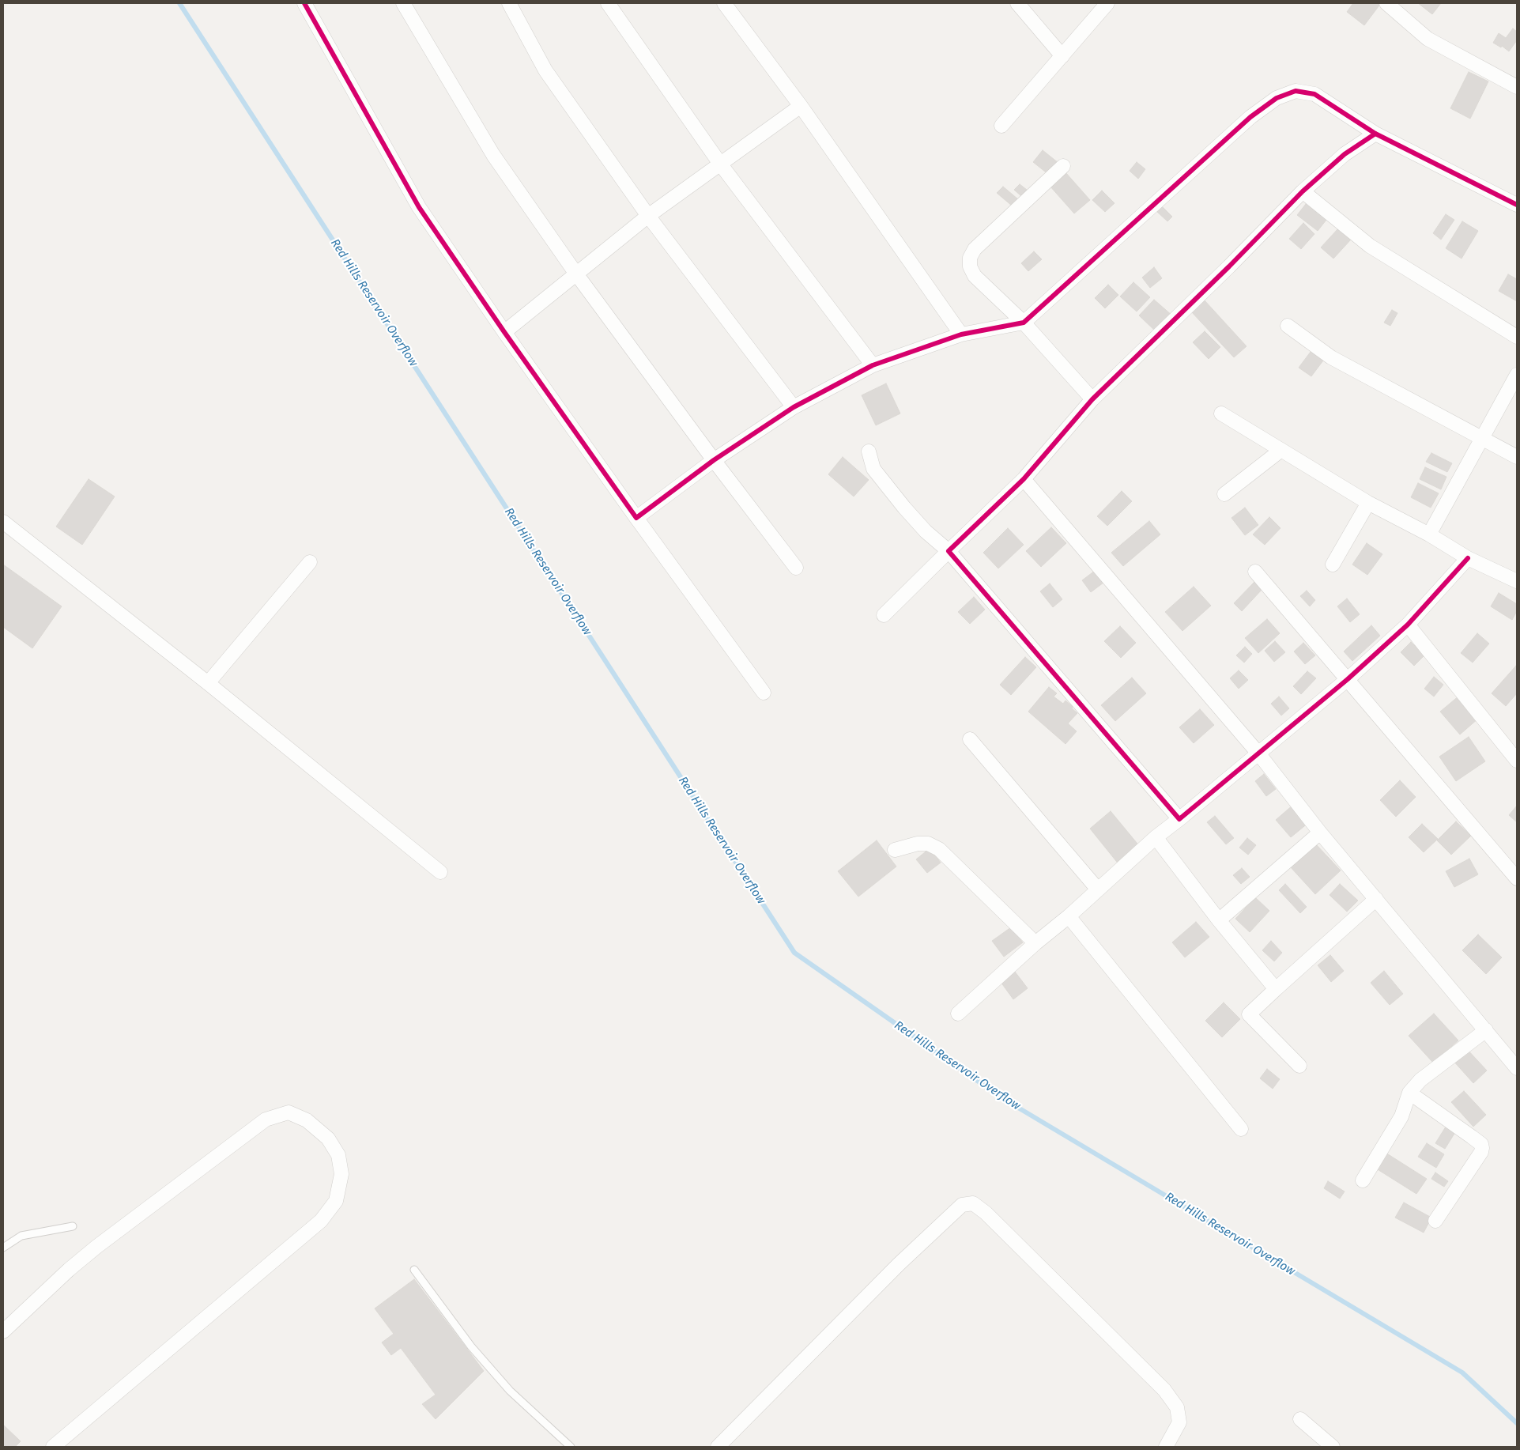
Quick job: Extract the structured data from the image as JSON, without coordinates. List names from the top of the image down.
{
  "water": ["Red Hills Reservoir Overflow"]
}
